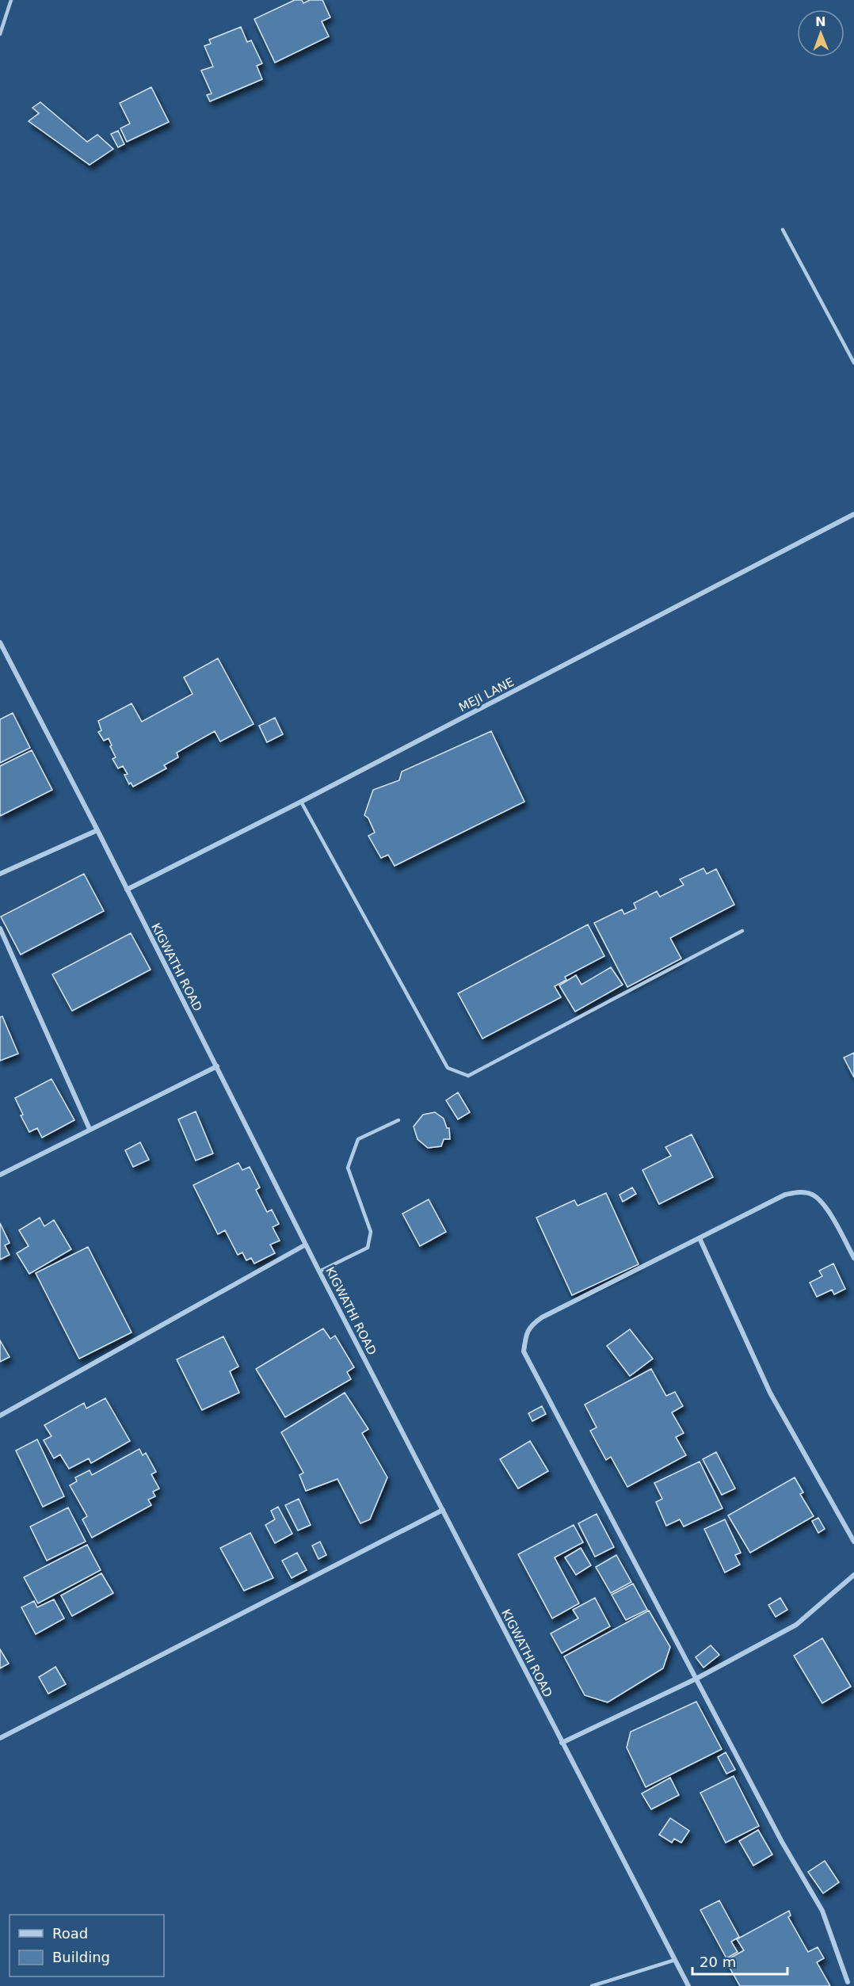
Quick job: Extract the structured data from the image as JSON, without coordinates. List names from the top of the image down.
{
  "streets": {
    "street": ["MEJI LANE", "KIGWATHI ROAD"]
  },
  "crossings": [
    ["MEJI LANE", "KIGWATHI ROAD"]
  ],
  "legend": ["Road", "Building"],
  "scale_bar": "20 m",
  "north": "top"
}
